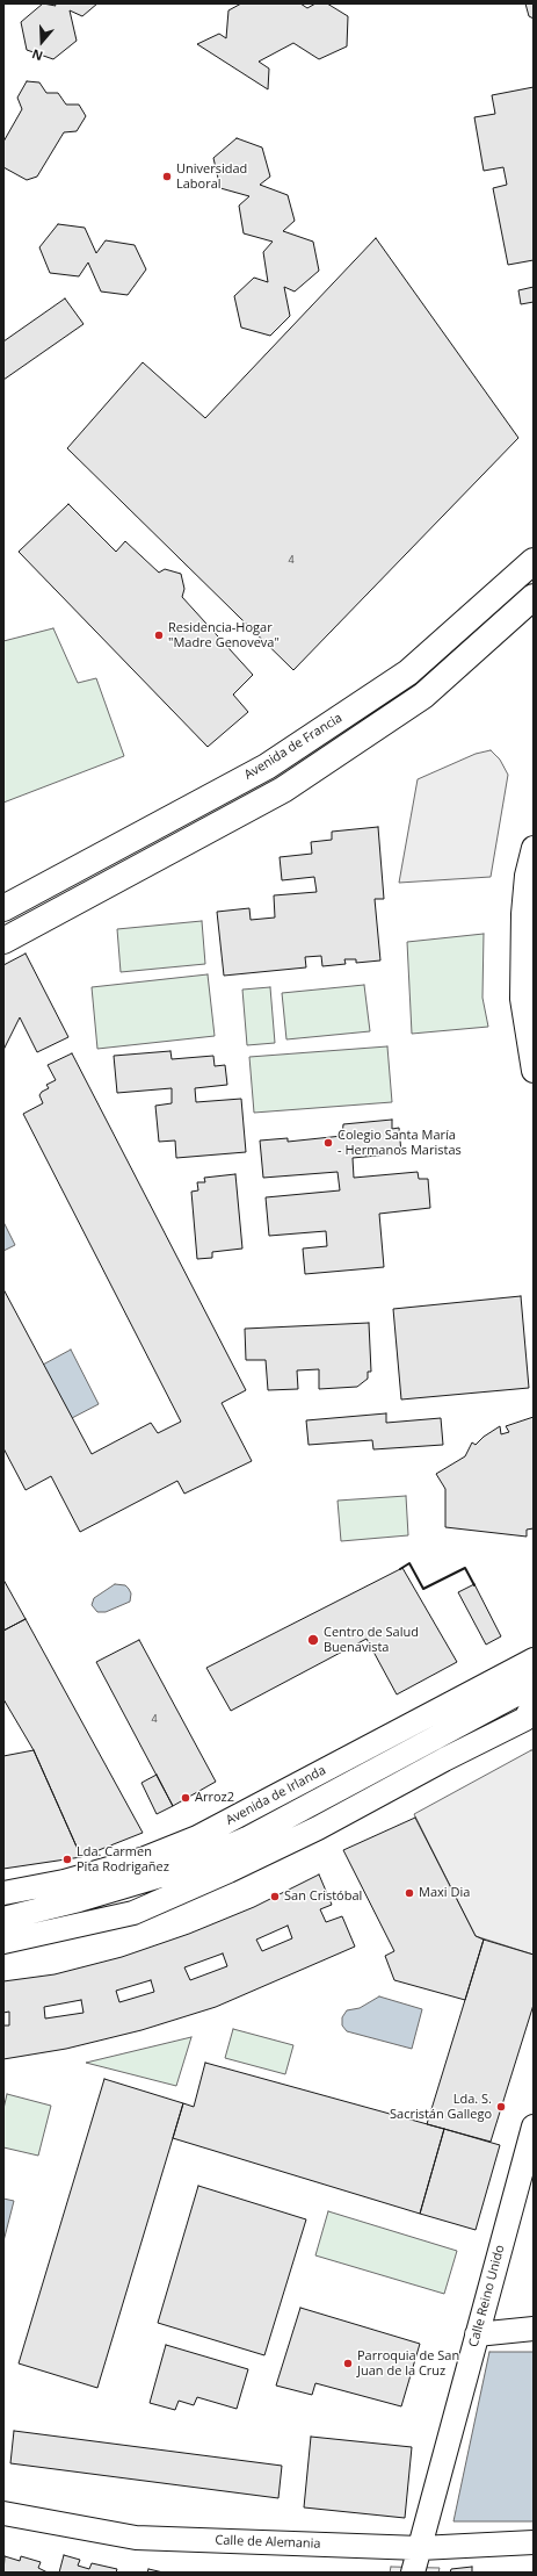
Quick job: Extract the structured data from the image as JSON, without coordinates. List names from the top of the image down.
{
  "streets": {
    "main road": ["Avenida de Francia"],
    "street": ["Avenida de Irlanda", "Calle Reino Unido", "Calle de Alemania"]
  },
  "crossings": [
    ["Calle Reino Unido", "Calle de Alemania"]
  ],
  "places": [
    "Universidad Laboral",
    "Residencia-Hogar \"Madre Genoveva\"",
    "Colegio Santa María - Hermanos Maristas",
    "Centro de Salud Buenavista",
    "Arroz2",
    "Lda. Carmen Pita Rodrigañez",
    "Maxi Dia",
    "San Cristóbal",
    "Lda. S. Sacristán Gallego",
    "Parroquia de San Juan de la Cruz"
  ],
  "house_numbers": ["4", "4"],
  "north": "bottom"
}
